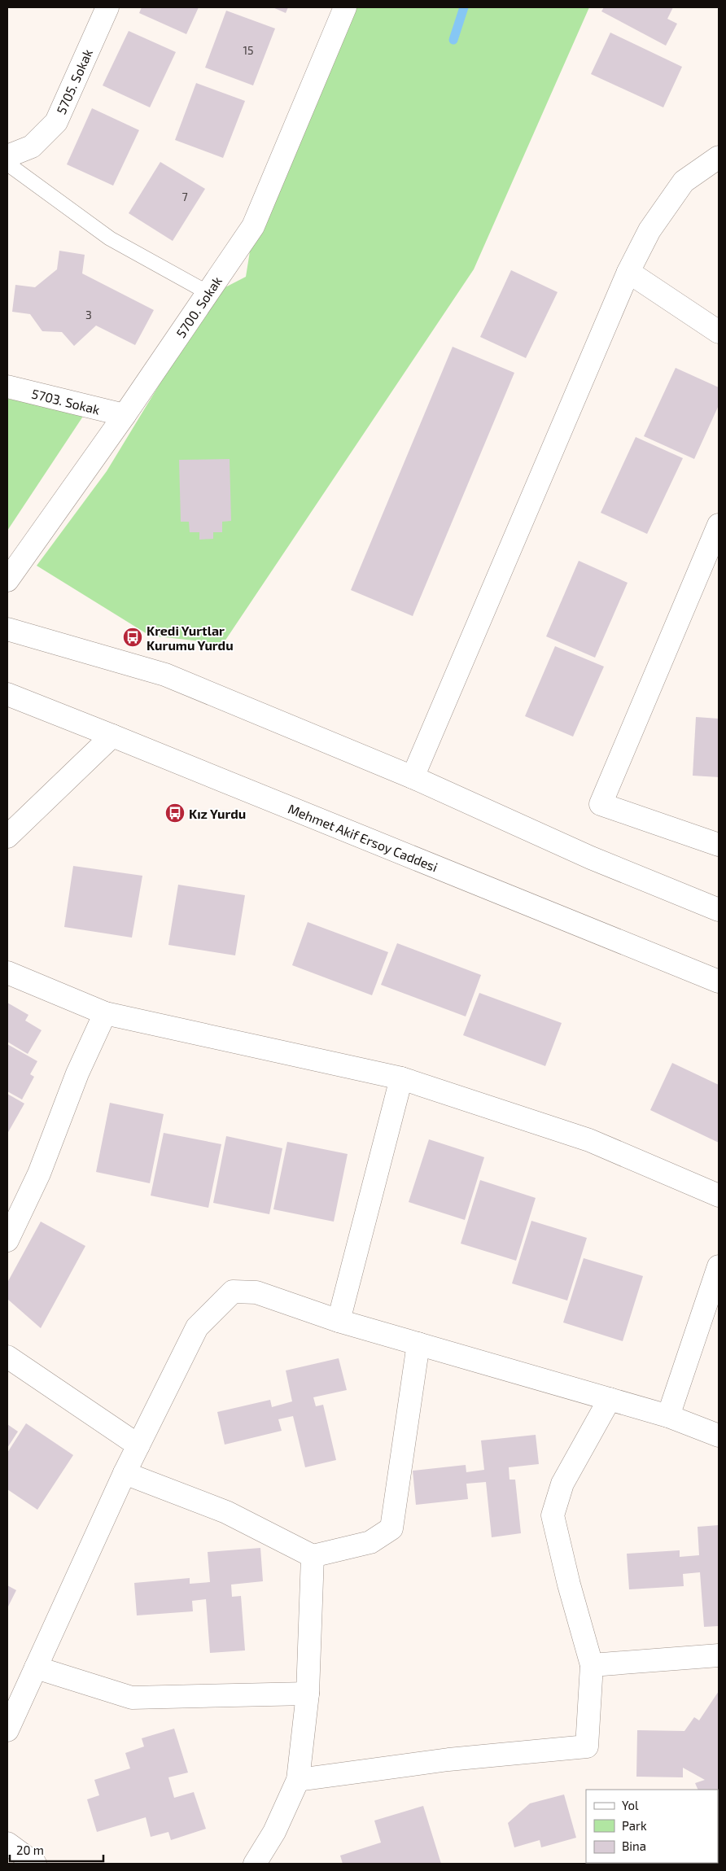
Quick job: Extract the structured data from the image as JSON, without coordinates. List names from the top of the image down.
{
  "streets": {
    "street": [
      "5705. Sokak",
      "5700. Sokak",
      "5703. Sokak",
      "Mehmet Akif Ersoy Caddesi"
    ]
  },
  "crossings": [
    ["5700. Sokak", "5703. Sokak"]
  ],
  "places": {
    "bus stop": ["Kredi Yurtlar Kurumu Yurdu", "Kız Yurdu"]
  },
  "house_numbers": ["15", "7", "3"],
  "legend": ["Yol", "Park", "Bina"],
  "scale_bar": "20 m"
}
